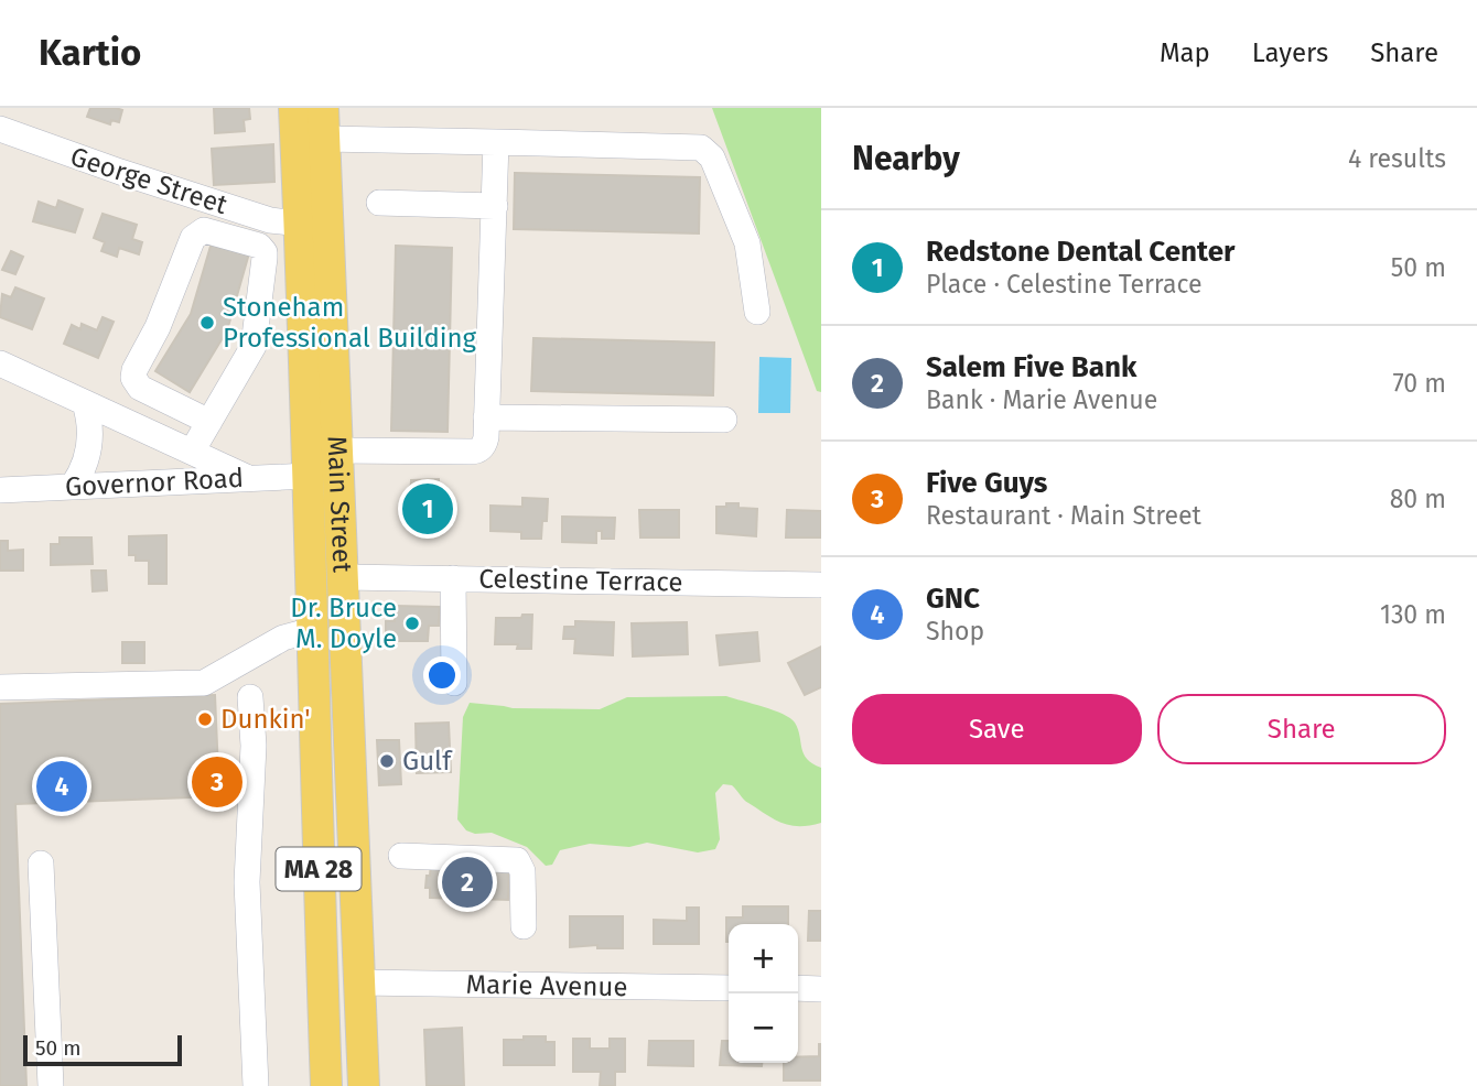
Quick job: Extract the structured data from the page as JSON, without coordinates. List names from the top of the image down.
{
  "streets": {
    "main road": ["Main Street", "MA 28"],
    "street": [
      "George Street",
      "Governor Road",
      "Celestine Terrace",
      "Marie Avenue"
    ]
  },
  "crossings": [
    ["George Street", "Main Street"],
    ["Governor Road", "Main Street"],
    ["Main Street", "Celestine Terrace"],
    ["Main Street", "Marie Avenue"]
  ],
  "places": [
    "Stoneham Professional Building",
    "Dr. Bruce M. Doyle",
    "Dunkin'",
    "Gulf"
  ],
  "scale_bar": "50 m",
  "page": {
    "header": "Kartio",
    "nav": ["Map", "Layers", "Share"],
    "heading": ["Nearby", "4 results"],
    "list": [
      {
        "mark": "1",
        "name": "Redstone Dental Center",
        "note": "Place · Celestine Terrace",
        "value": "50 m"
      },
      {
        "mark": "2",
        "name": "Salem Five Bank",
        "note": "Bank · Marie Avenue",
        "value": "70 m"
      },
      {
        "mark": "3",
        "name": "Five Guys",
        "note": "Restaurant · Main Street",
        "value": "80 m"
      },
      {
        "mark": "4",
        "name": "GNC",
        "note": "Shop",
        "value": "130 m"
      }
    ],
    "pins": [
      "1",
      "3",
      "4",
      "2"
    ],
    "buttons": ["Save", "Share"],
    "map_buttons": ["+", "−"],
    "scale": "50 m"
  }
}
